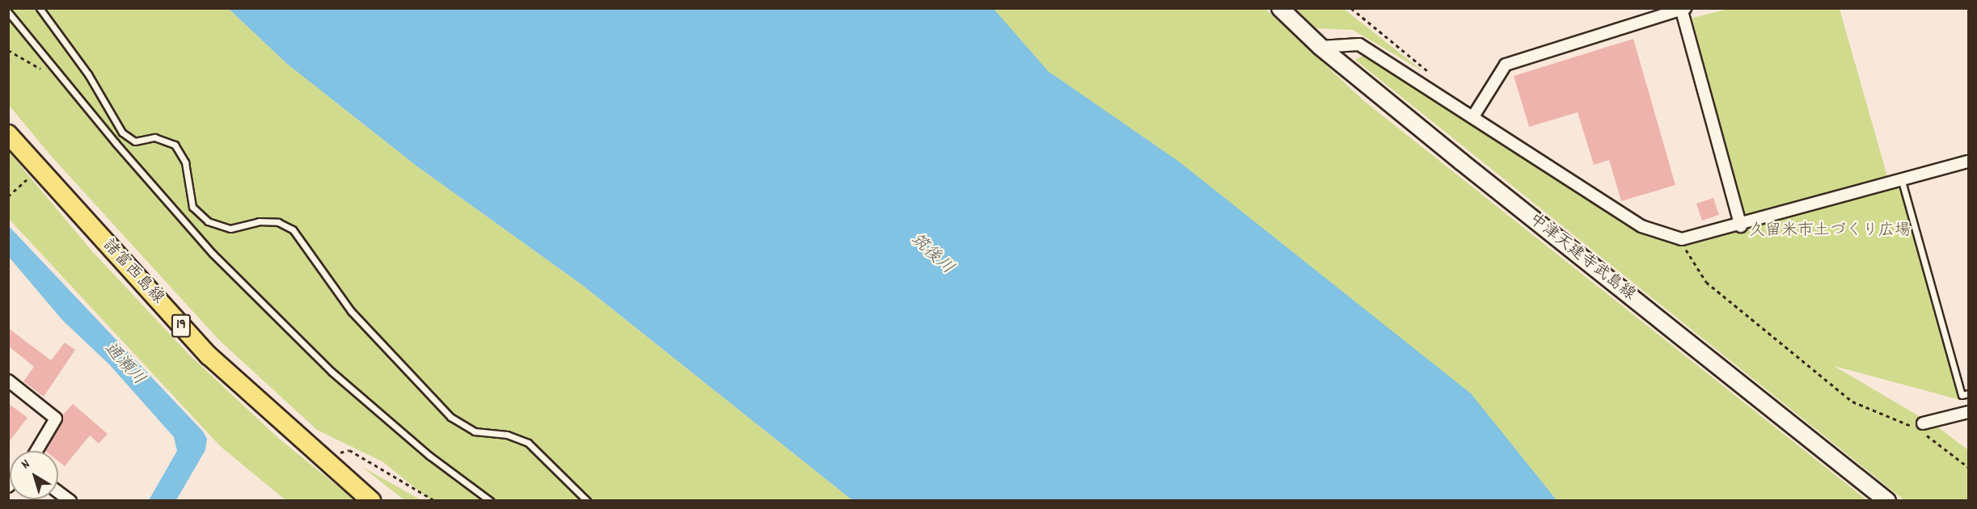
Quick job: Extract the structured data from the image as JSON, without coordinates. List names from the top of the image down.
{
  "streets": {
    "main road": ["中津天建寺武島線", "諸富西島線", "19"]
  },
  "water": ["筑後川", "通瀬川"],
  "parks": ["久留米市土づくり広場"],
  "north": "top left"
}
